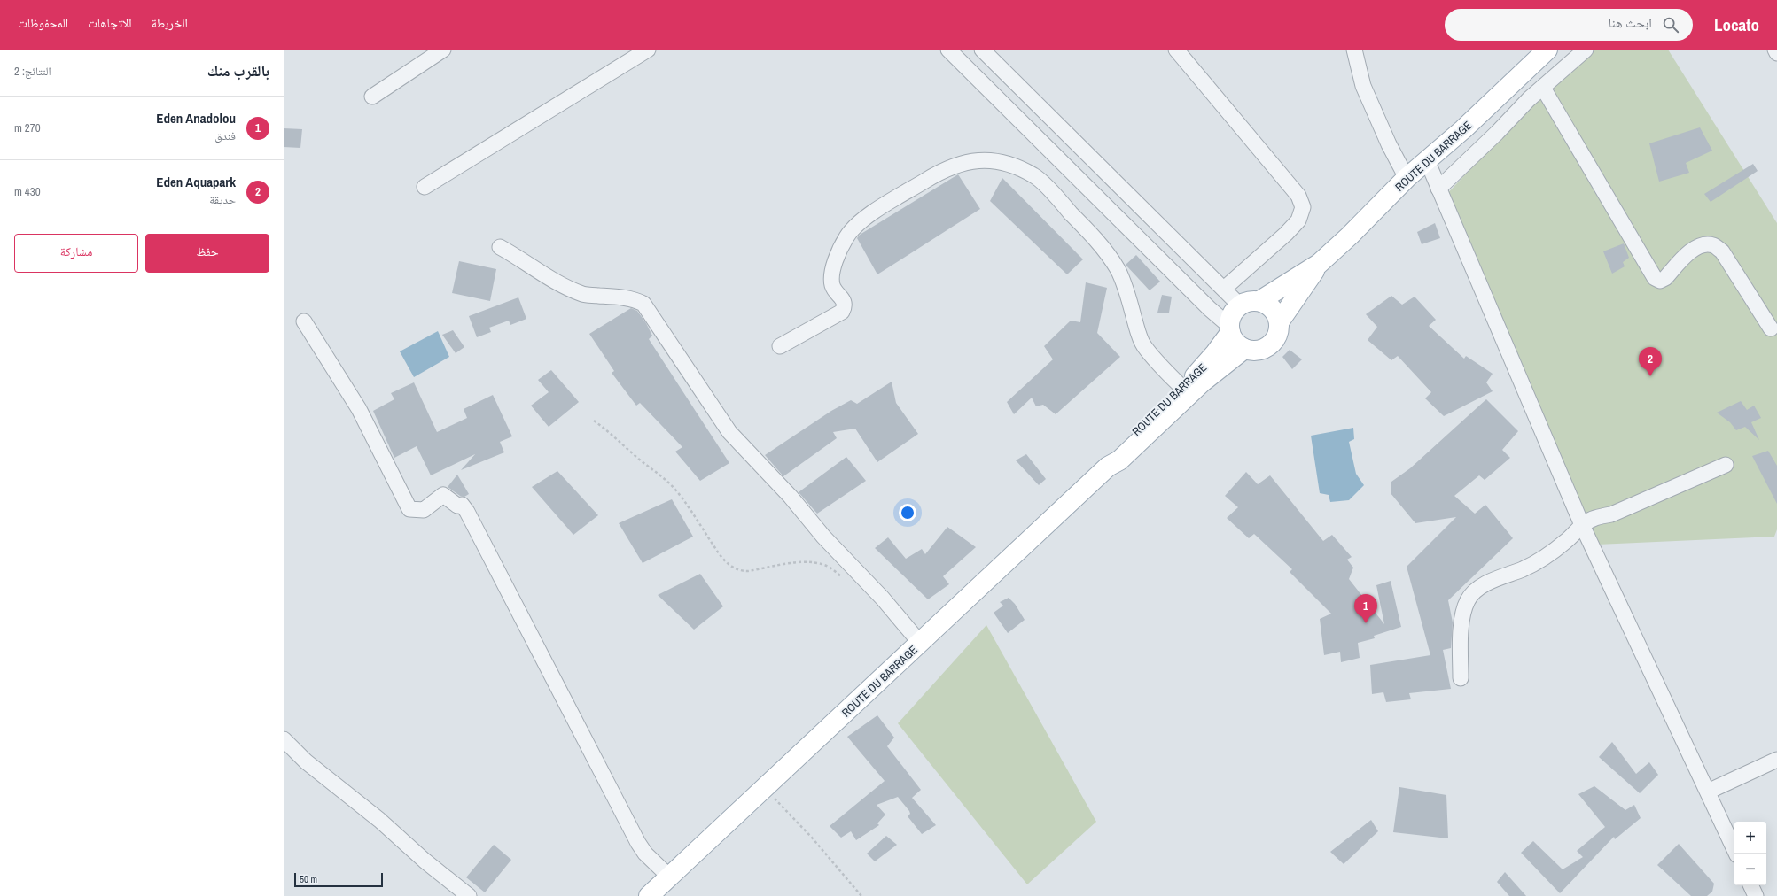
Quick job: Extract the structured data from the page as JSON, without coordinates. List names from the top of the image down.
{
  "streets": {
    "main road": ["ROUTE DU BARRAGE"]
  },
  "scale_bar": "50 m",
  "page": {
    "header": "Locato",
    "search": "ابحث هنا",
    "nav": ["الخريطة", "الاتجاهات", "المحفوظات"],
    "heading": ["بالقرب منك", "النتائج: 2"],
    "list": [
      {
        "mark": "1",
        "name": "Eden Anadolou",
        "note": "فندق",
        "value": "270 m"
      },
      {
        "mark": "2",
        "name": "Eden Aquapark",
        "note": "حديقة",
        "value": "430 m"
      }
    ],
    "buttons": ["حفظ", "مشاركة"],
    "pins": ["2", "1"],
    "map_buttons": ["+", "−"],
    "scale": "50 m"
  }
}
